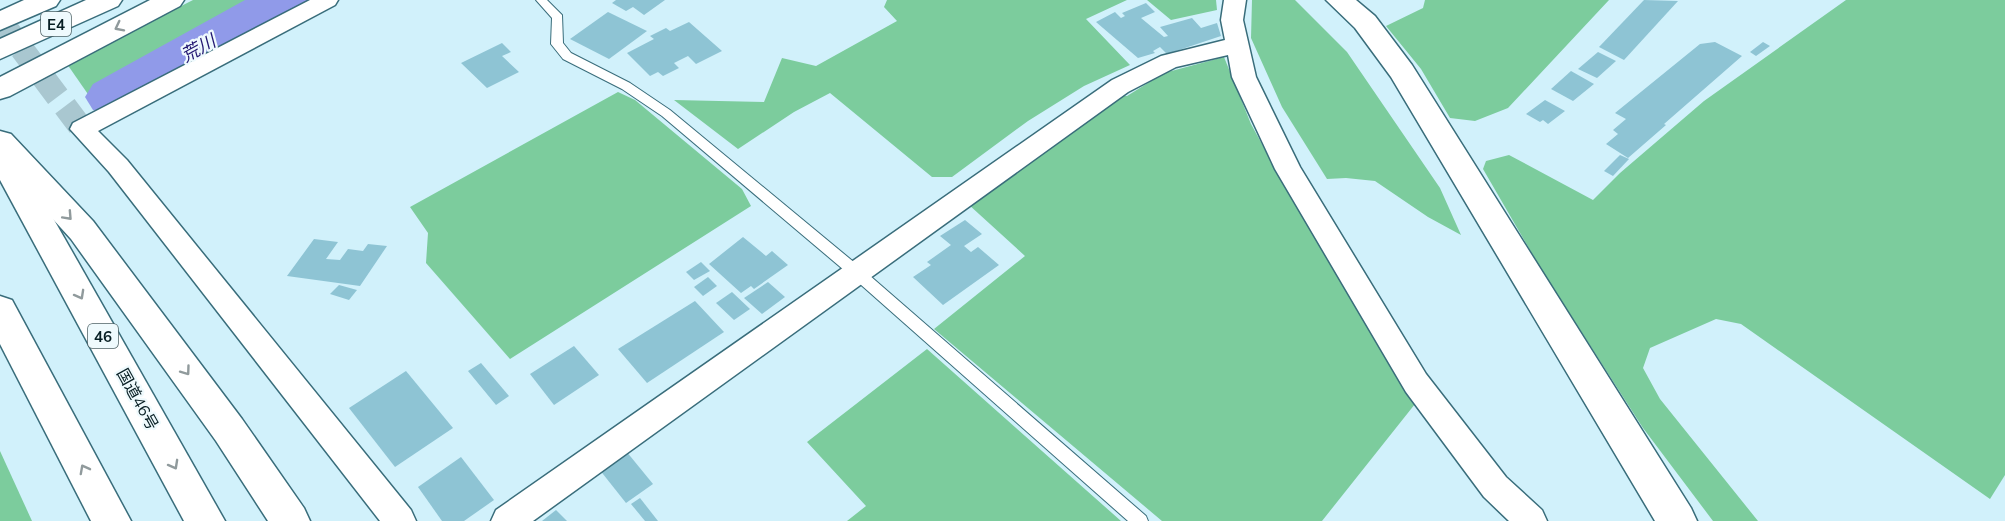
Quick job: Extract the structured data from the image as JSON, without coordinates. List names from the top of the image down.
{
  "streets": {
    "main road": ["E4", "46", "国道46号"]
  },
  "water": ["荒川"]
}
